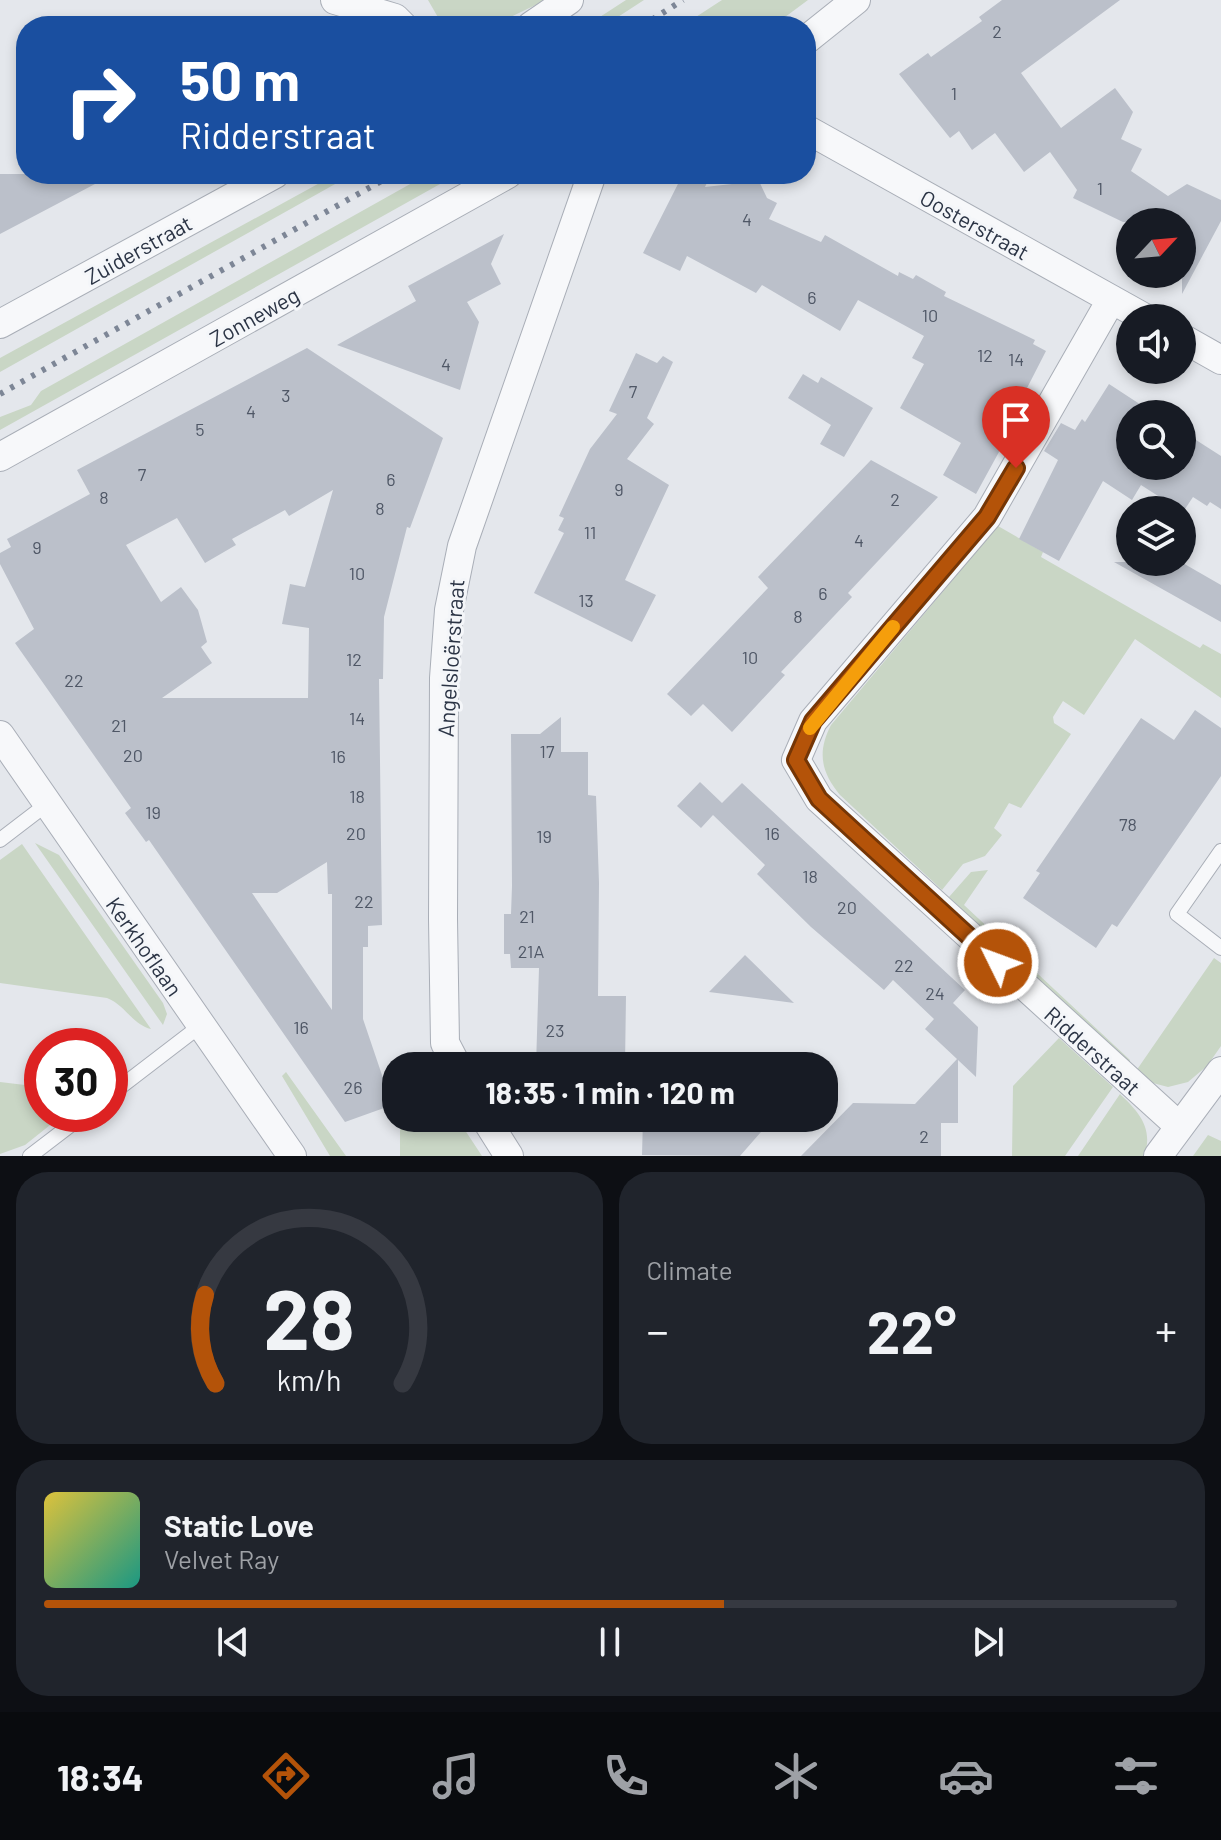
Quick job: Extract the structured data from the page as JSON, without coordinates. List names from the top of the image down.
{
  "streets": {
    "street": [
      "Oosterstraat",
      "Zuiderstraat",
      "Zonneweg",
      "Angelsloërstraat",
      "Kerkhoflaan",
      "Ridderstraat"
    ]
  },
  "crossings": [
    ["Oosterstraat", "Ridderstraat"]
  ],
  "house_numbers": [
    "2",
    "1",
    "1",
    "4",
    "6",
    "10",
    "12",
    "14",
    "4",
    "7",
    "3",
    "4",
    "5",
    "7",
    "6",
    "9",
    "8",
    "2",
    "8",
    "11",
    "4",
    "9",
    "10",
    "6",
    "13",
    "8",
    "10",
    "12",
    "22",
    "14",
    "21",
    "17",
    "20",
    "16",
    "18",
    "19",
    "78",
    "20",
    "16",
    "19",
    "18",
    "22",
    "20",
    "21",
    "21A",
    "22",
    "24",
    "16",
    "23",
    "26",
    "2"
  ],
  "north": "top right",
  "page": {
    "turn": ["50 m", "Ridderstraat"],
    "limit": "30",
    "trip": "18:35 · 1 min · 120 m",
    "tile": "Climate",
    "heat": ["−", "22°", "+"],
    "song": ["Static Love", "Velvet Ray"],
    "tabs": "18:34",
    "gauge": ["28", "km/h"]
  }
}
